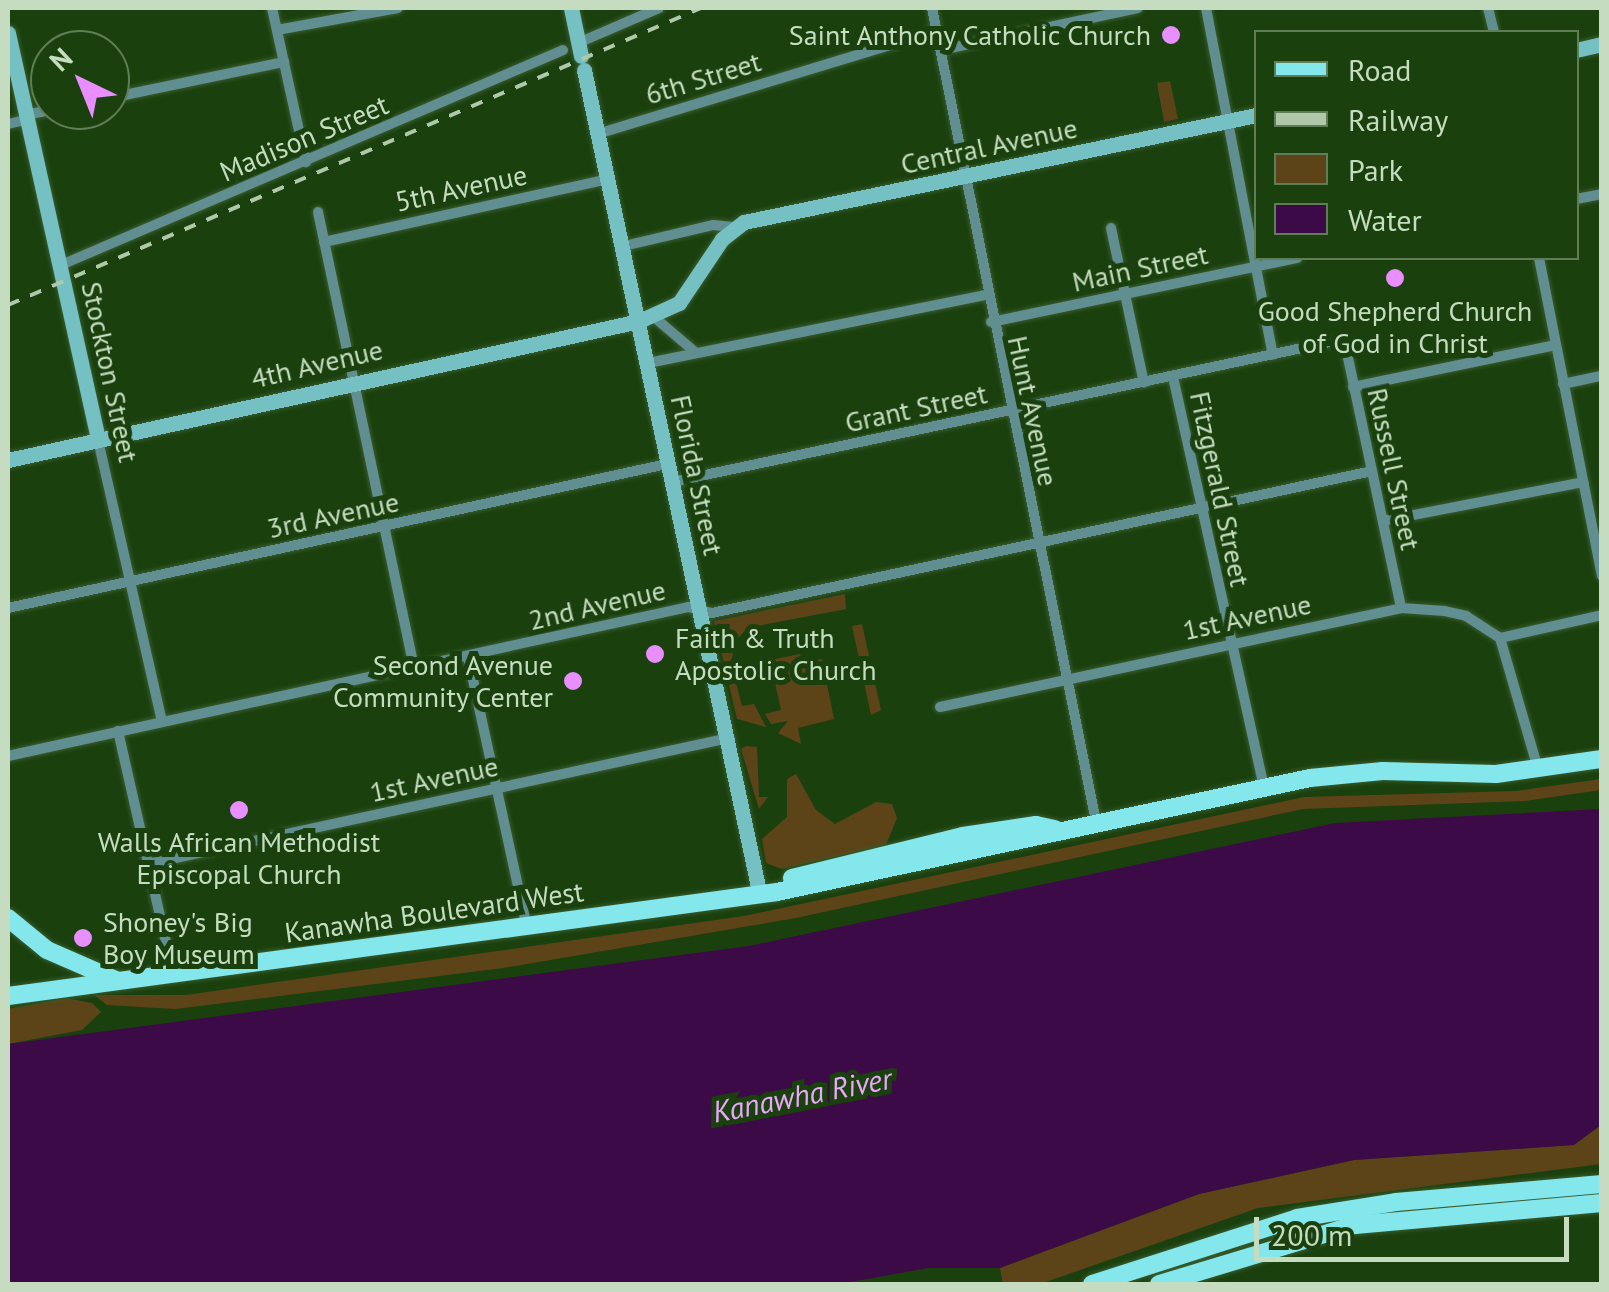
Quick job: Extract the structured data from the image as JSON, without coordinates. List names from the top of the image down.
{
  "streets": {
    "main road": ["Kanawha Boulevard West"],
    "street": [
      "6th Street",
      "Madison Street",
      "Central Avenue",
      "5th Avenue",
      "Main Street",
      "4th Avenue",
      "Stockton Street",
      "Grant Street",
      "Hunt Avenue",
      "Russell Street",
      "Florida Street",
      "Fitzgerald Street",
      "3rd Avenue",
      "2nd Avenue",
      "1st Avenue"
    ]
  },
  "crossings": [
    ["6th Street", "Hunt Avenue"],
    ["6th Street", "Florida Street"],
    ["Madison Street", "Stockton Street"],
    ["Madison Street", "Florida Street"],
    ["Central Avenue", "Hunt Avenue"],
    ["Central Avenue", "Florida Street"],
    ["5th Avenue", "Florida Street"],
    ["Main Street", "Hunt Avenue"],
    ["4th Avenue", "Stockton Street"],
    ["4th Avenue", "Florida Street"],
    ["Stockton Street", "3rd Avenue"],
    ["Stockton Street", "2nd Avenue"],
    ["Grant Street", "Hunt Avenue"],
    ["Grant Street", "Russell Street"],
    ["Grant Street", "Florida Street"],
    ["Grant Street", "Fitzgerald Street"],
    ["Hunt Avenue", "2nd Avenue"],
    ["Hunt Avenue", "1st Avenue"],
    ["Hunt Avenue", "Kanawha Boulevard West"],
    ["Russell Street", "2nd Avenue"],
    ["Russell Street", "1st Avenue"],
    ["Florida Street", "3rd Avenue"],
    ["Florida Street", "2nd Avenue"],
    ["Florida Street", "1st Avenue"],
    ["Florida Street", "Kanawha Boulevard West"],
    ["Fitzgerald Street", "2nd Avenue"],
    ["Fitzgerald Street", "1st Avenue"],
    ["Fitzgerald Street", "Kanawha Boulevard West"]
  ],
  "water": ["Kanawha River"],
  "places": [
    "Saint Anthony Catholic Church",
    "Good Shepherd Church of God in Christ",
    "Faith & Truth Apostolic Church",
    "Second Avenue Community Center",
    "Walls African Methodist Episcopal Church",
    "Shoney's Big Boy Museum"
  ],
  "legend": [
    "Road",
    "Railway",
    "Park",
    "Water"
  ],
  "scale_bar": "200 m",
  "north": "top left"
}
